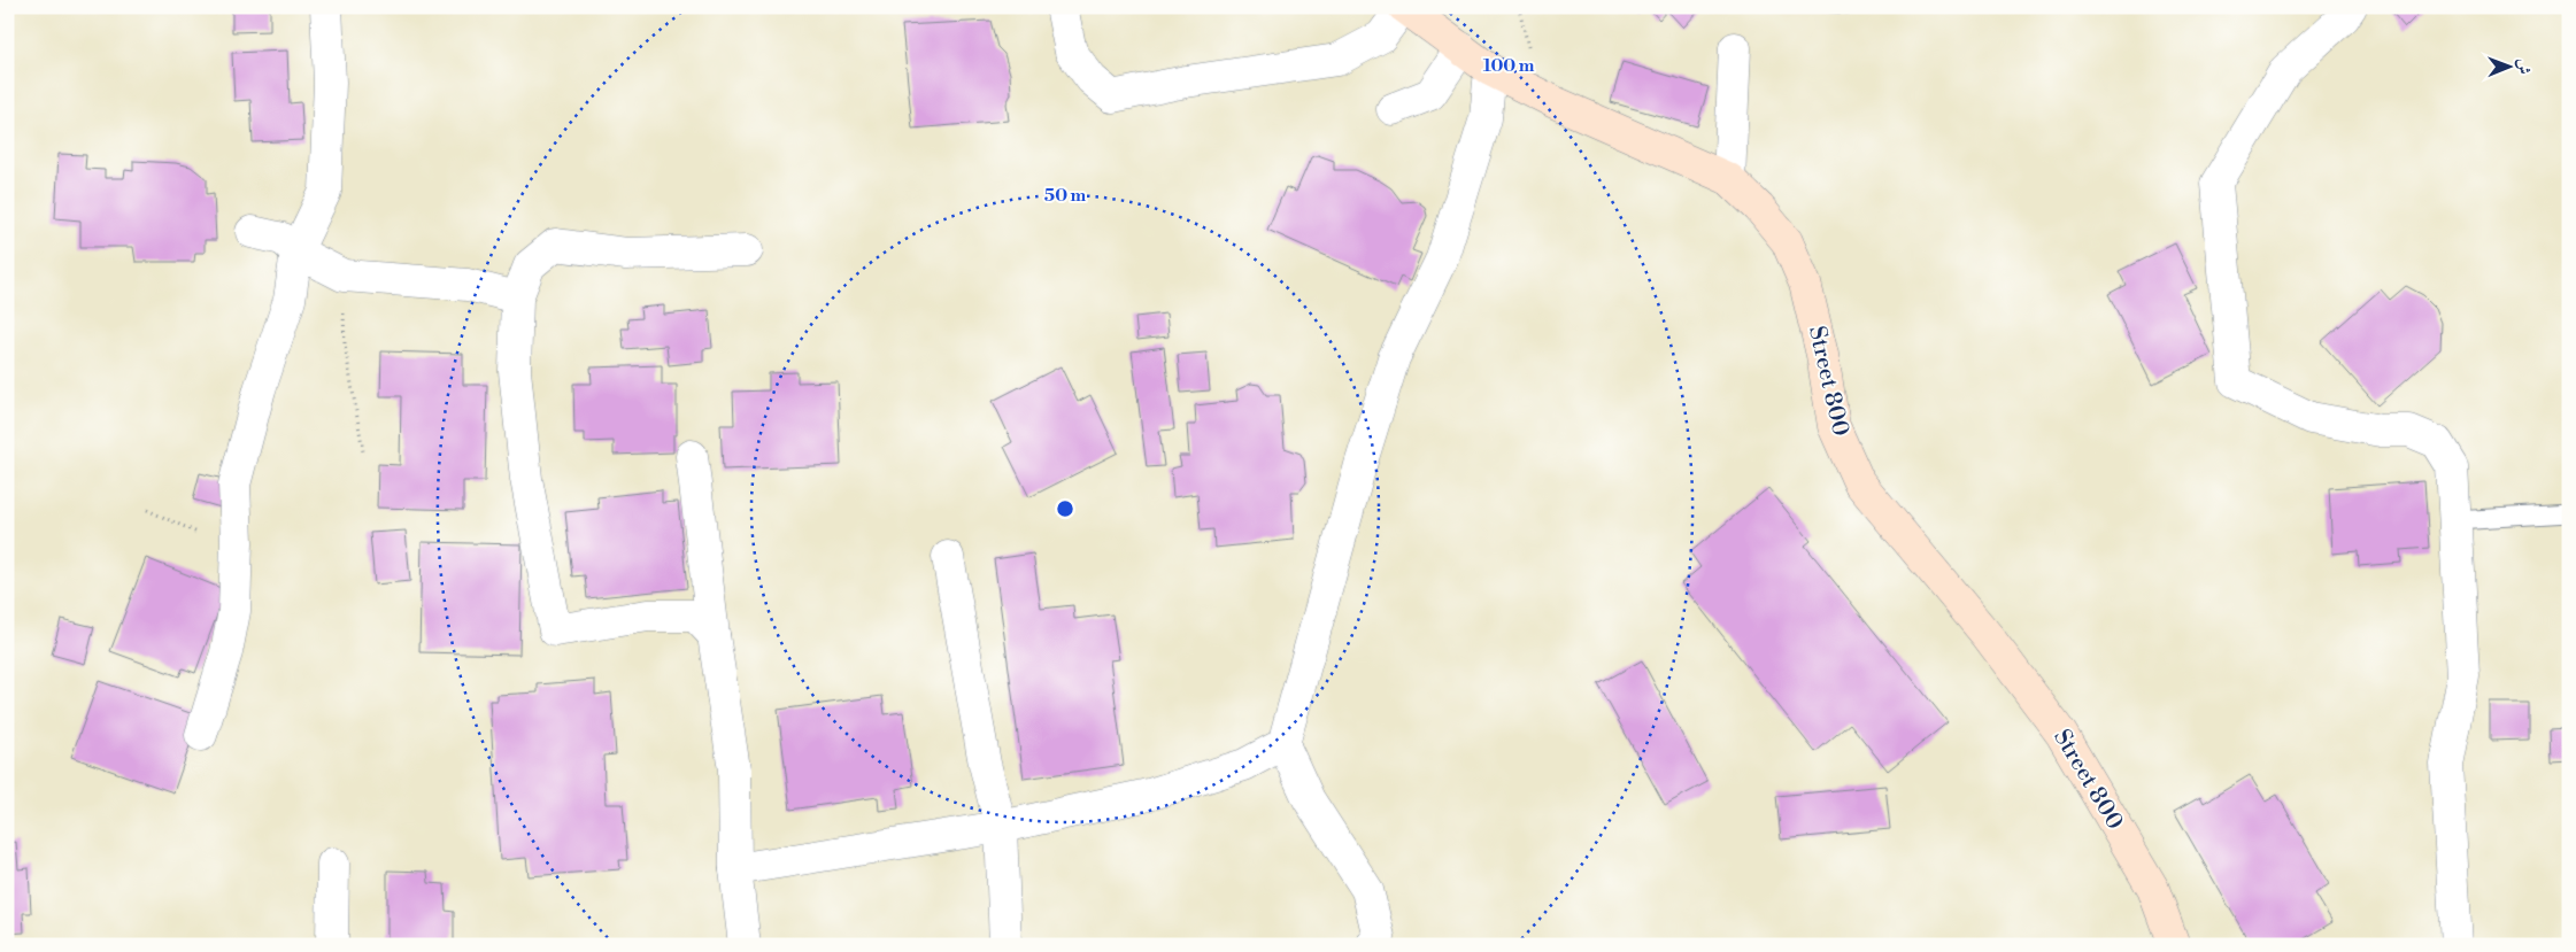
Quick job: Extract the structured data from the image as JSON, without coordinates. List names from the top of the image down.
{
  "streets": {
    "main road": ["Street 800"]
  },
  "north": "right",
  "rings": ["100 m", "50 m"]
}
